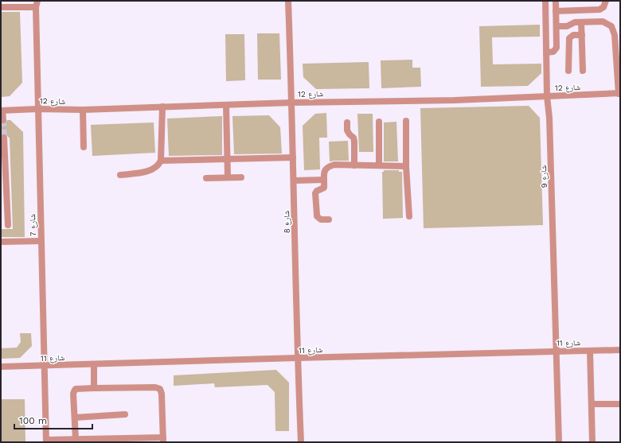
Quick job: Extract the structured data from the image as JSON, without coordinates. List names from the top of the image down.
{
  "streets": {
    "street": [
      "شارع 12",
      "شارع 9",
      "شارع 8",
      "شارع 7",
      "شارع 11"
    ]
  },
  "crossings": [
    ["شارع 12", "شارع 9"],
    ["شارع 12", "شارع 8"],
    ["شارع 12", "شارع 7"],
    ["شارع 9", "شارع 11"],
    ["شارع 8", "شارع 11"],
    ["شارع 7", "شارع 11"]
  ],
  "scale_bar": "100 m"
}
